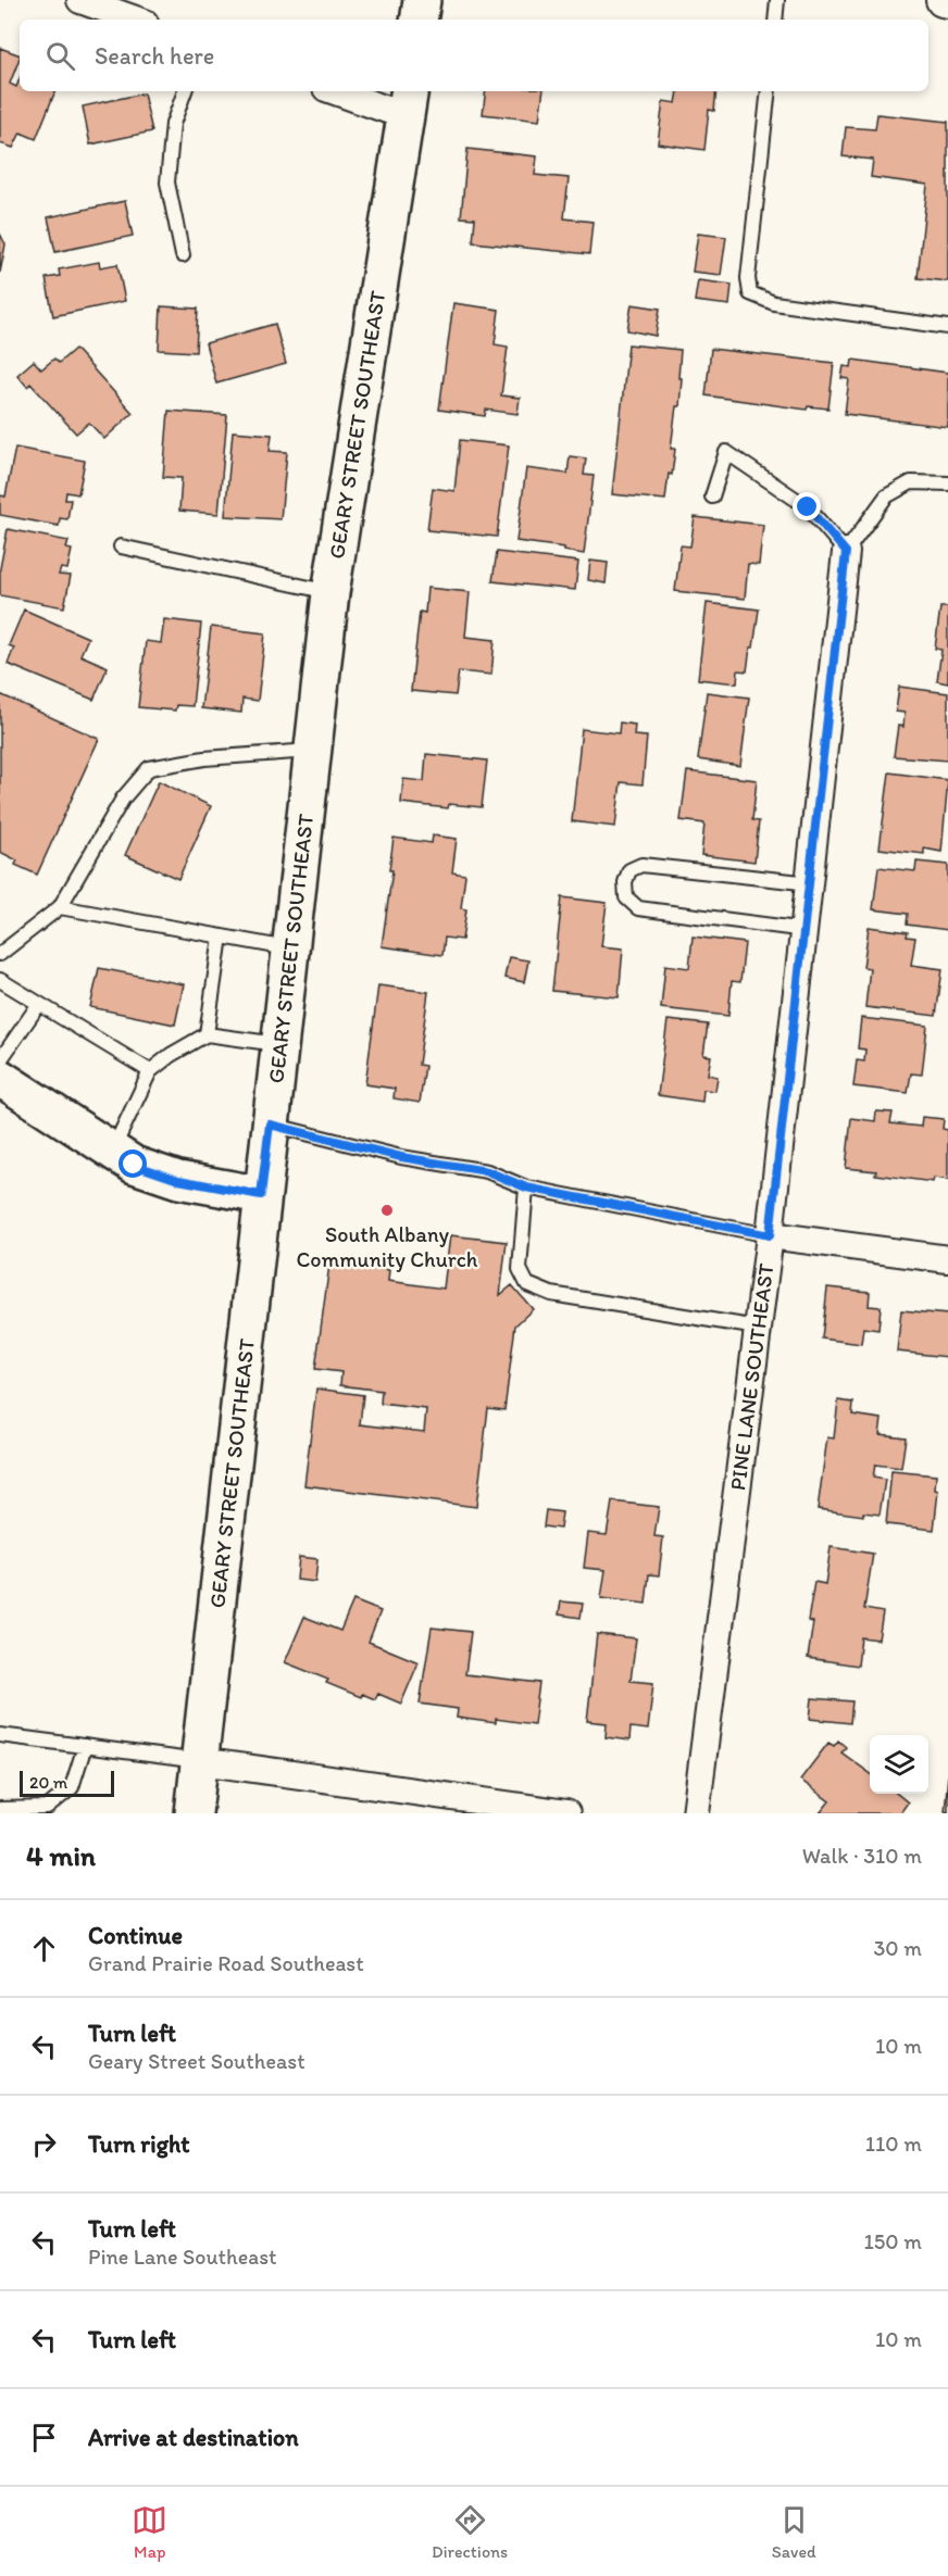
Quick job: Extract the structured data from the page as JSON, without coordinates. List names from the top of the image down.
{
  "streets": {
    "main road": ["GEARY STREET SOUTHEAST"],
    "street": ["PINE LANE SOUTHEAST"]
  },
  "places": ["South Albany Community Church"],
  "scale_bar": "20 m",
  "page": {
    "search": "Search here",
    "scale": "20 m",
    "heading": ["4 min", "Walk · 310 m"],
    "list": [
      ["Continue", "Grand Prairie Road Southeast", "30 m"],
      ["Turn left", "Geary Street Southeast", "10 m"],
      ["Turn right", "110 m"],
      ["Turn left", "Pine Lane Southeast", "150 m"],
      ["Turn left", "10 m"],
      "Arrive at destination"
    ],
    "nav": ["Map", "Directions", "Saved"]
  }
}
